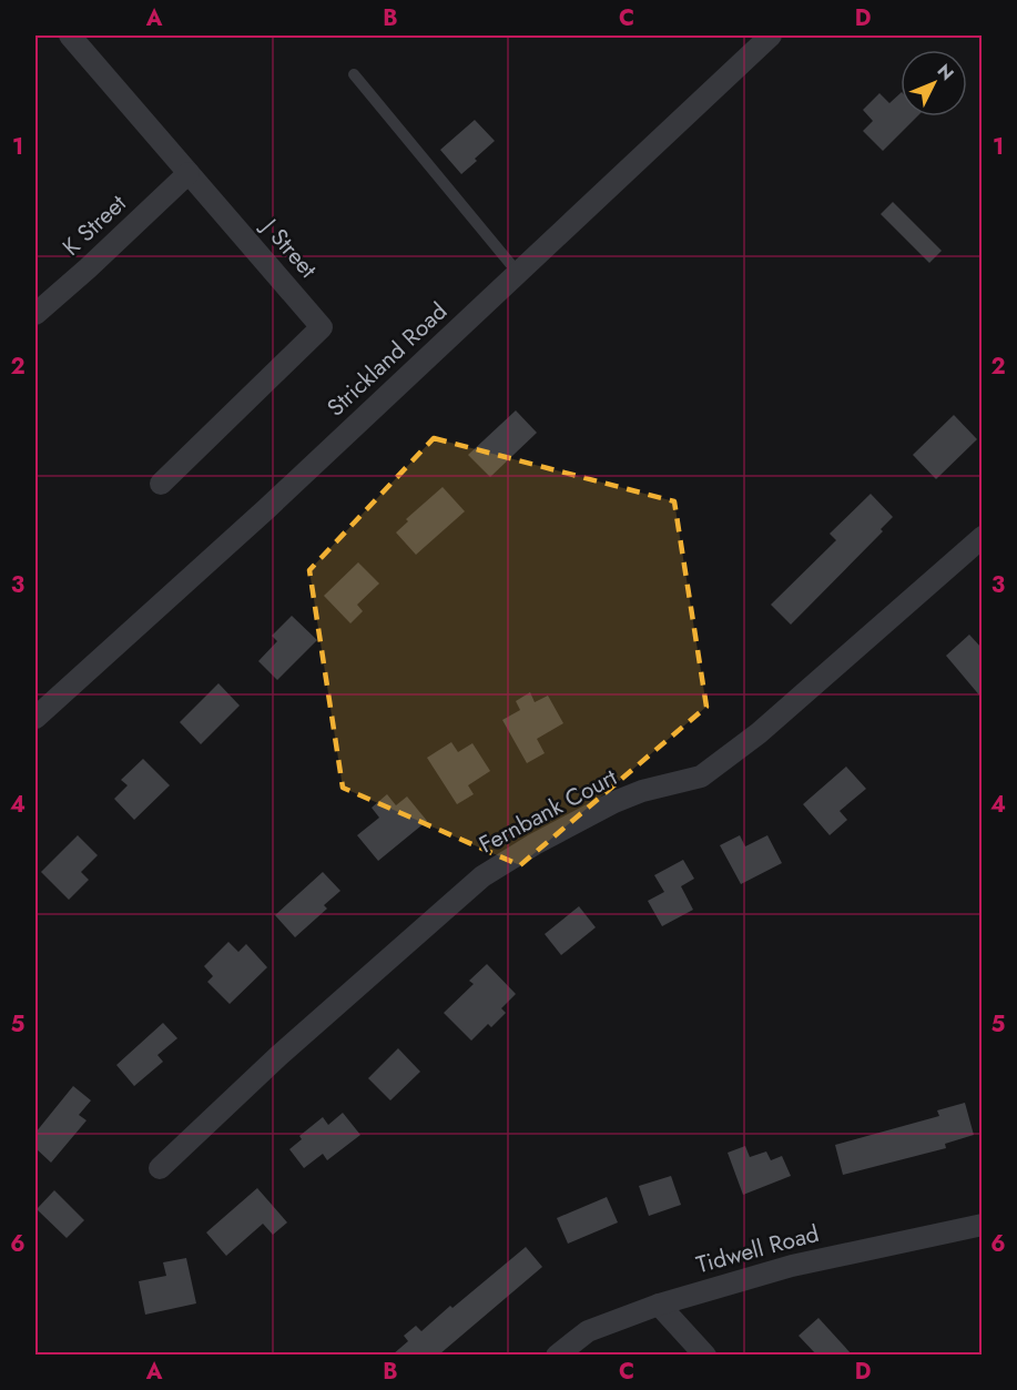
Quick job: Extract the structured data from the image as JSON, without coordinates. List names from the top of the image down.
{
  "streets": {
    "street": [
      "K Street",
      "J Street",
      "Strickland Road",
      "Fernbank Court",
      "Tidwell Road"
    ]
  },
  "crossings": [
    ["K Street", "J Street"]
  ],
  "north": "top right",
  "grid": {
    "columns": [
      "A",
      "B",
      "C",
      "D"
    ],
    "rows": [
      "1",
      "2",
      "3",
      "4",
      "5",
      "6"
    ]
  }
}
